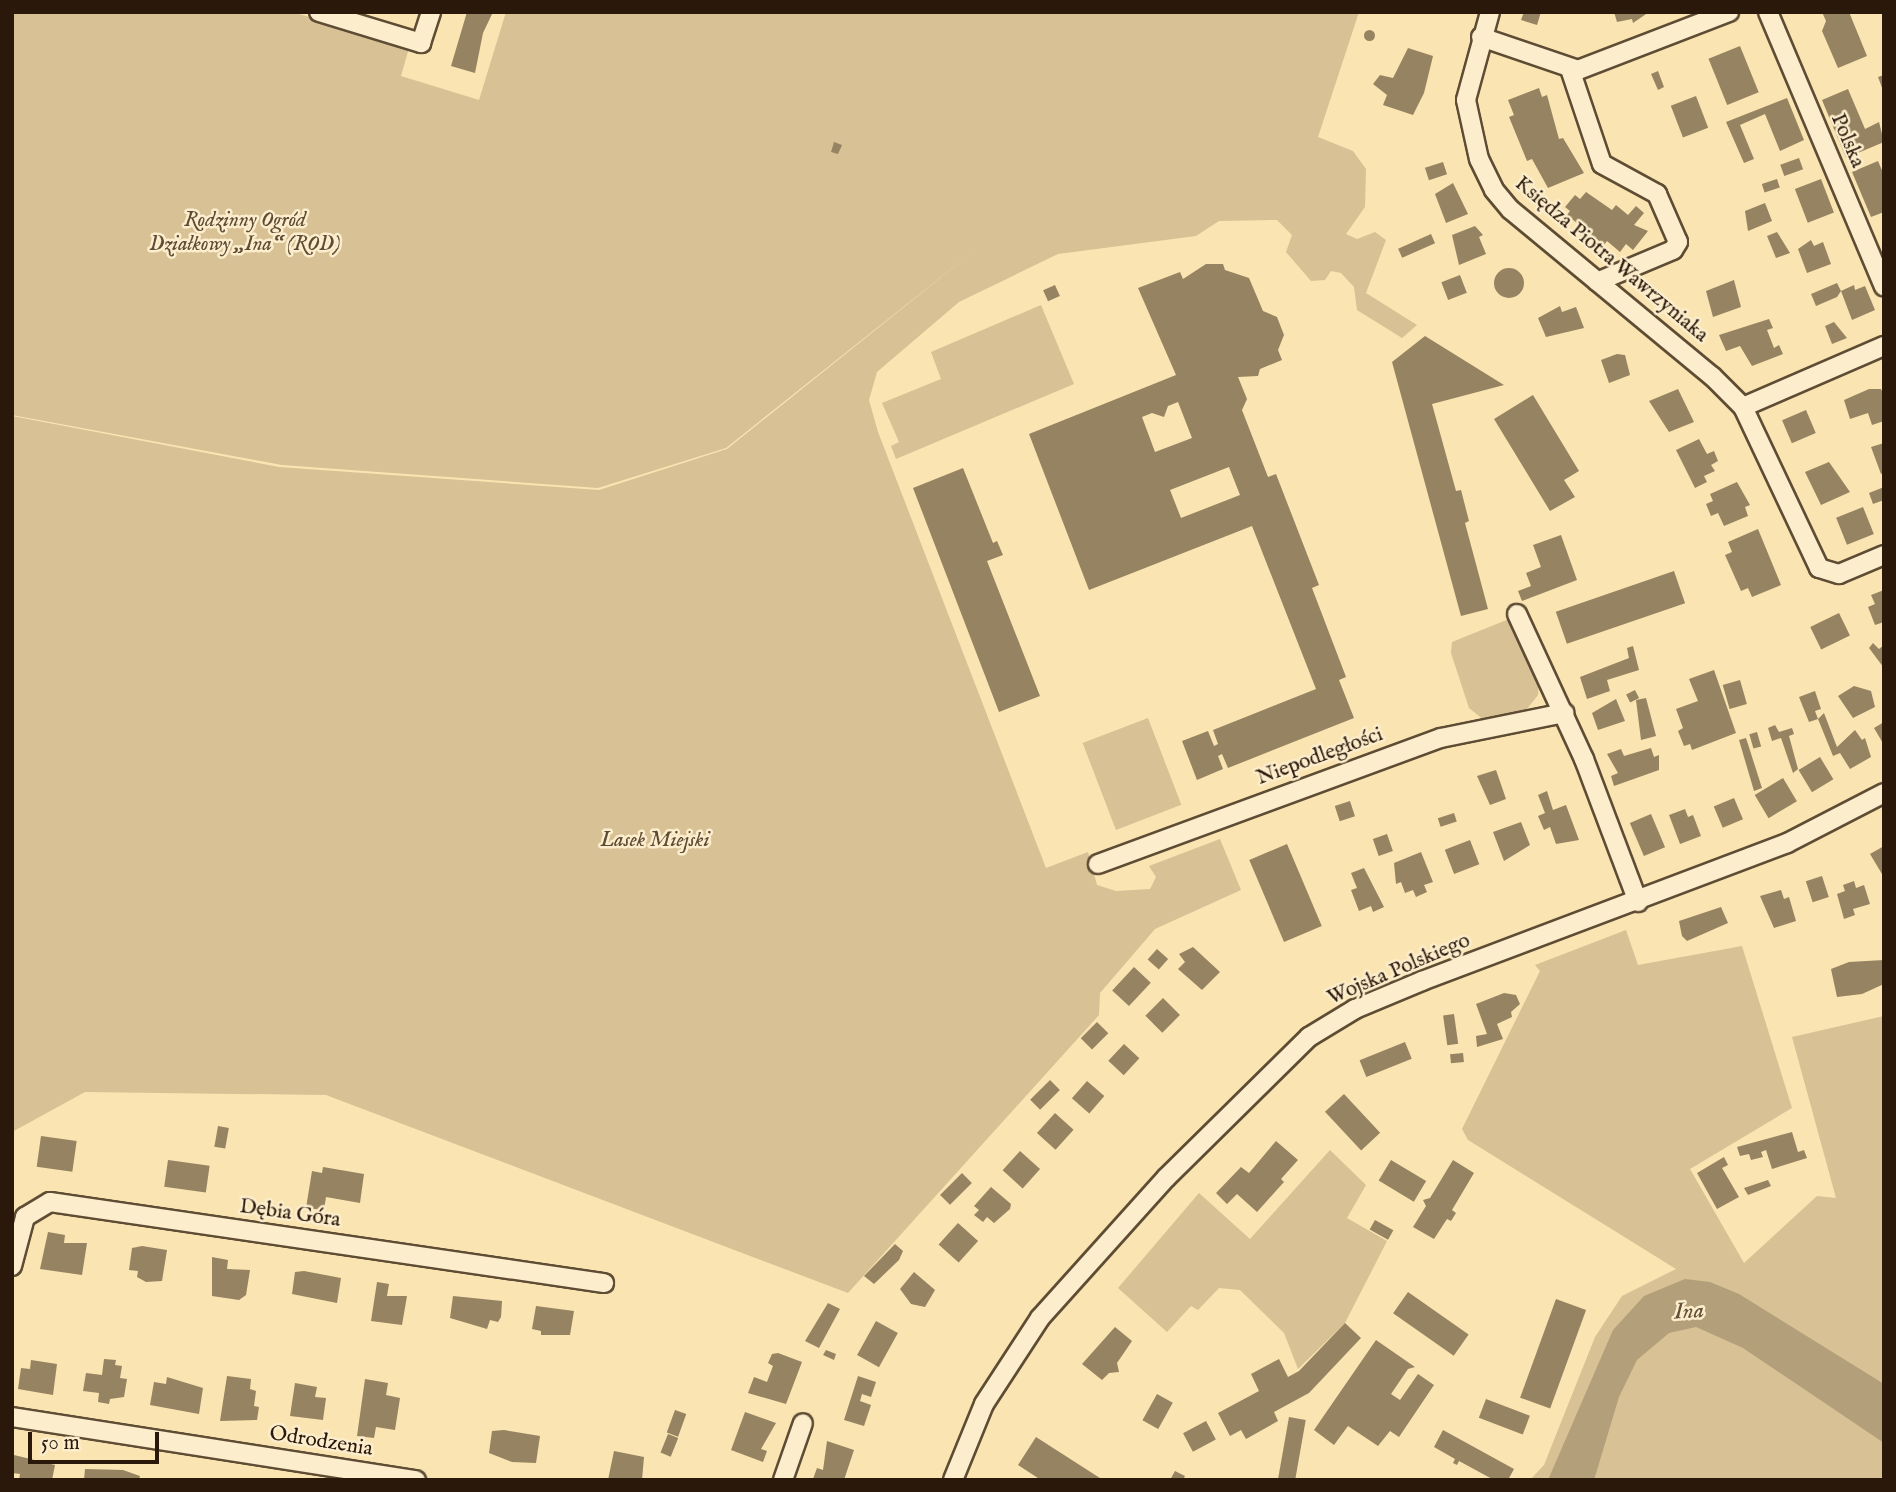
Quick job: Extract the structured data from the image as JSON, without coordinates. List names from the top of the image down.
{
  "streets": {
    "street": [
      "Polska",
      "Księdza Piotra Wawrzyniaka",
      "Niepodległości",
      "Wojska Polskiego",
      "Dębia Góra",
      "Odrodzenia"
    ]
  },
  "water": ["Ina"],
  "parks": ["Rodzinny Ogród Działkowy „Ina“ (ROD)", "Lasek Miejski"],
  "scale_bar": "50 m"
}
